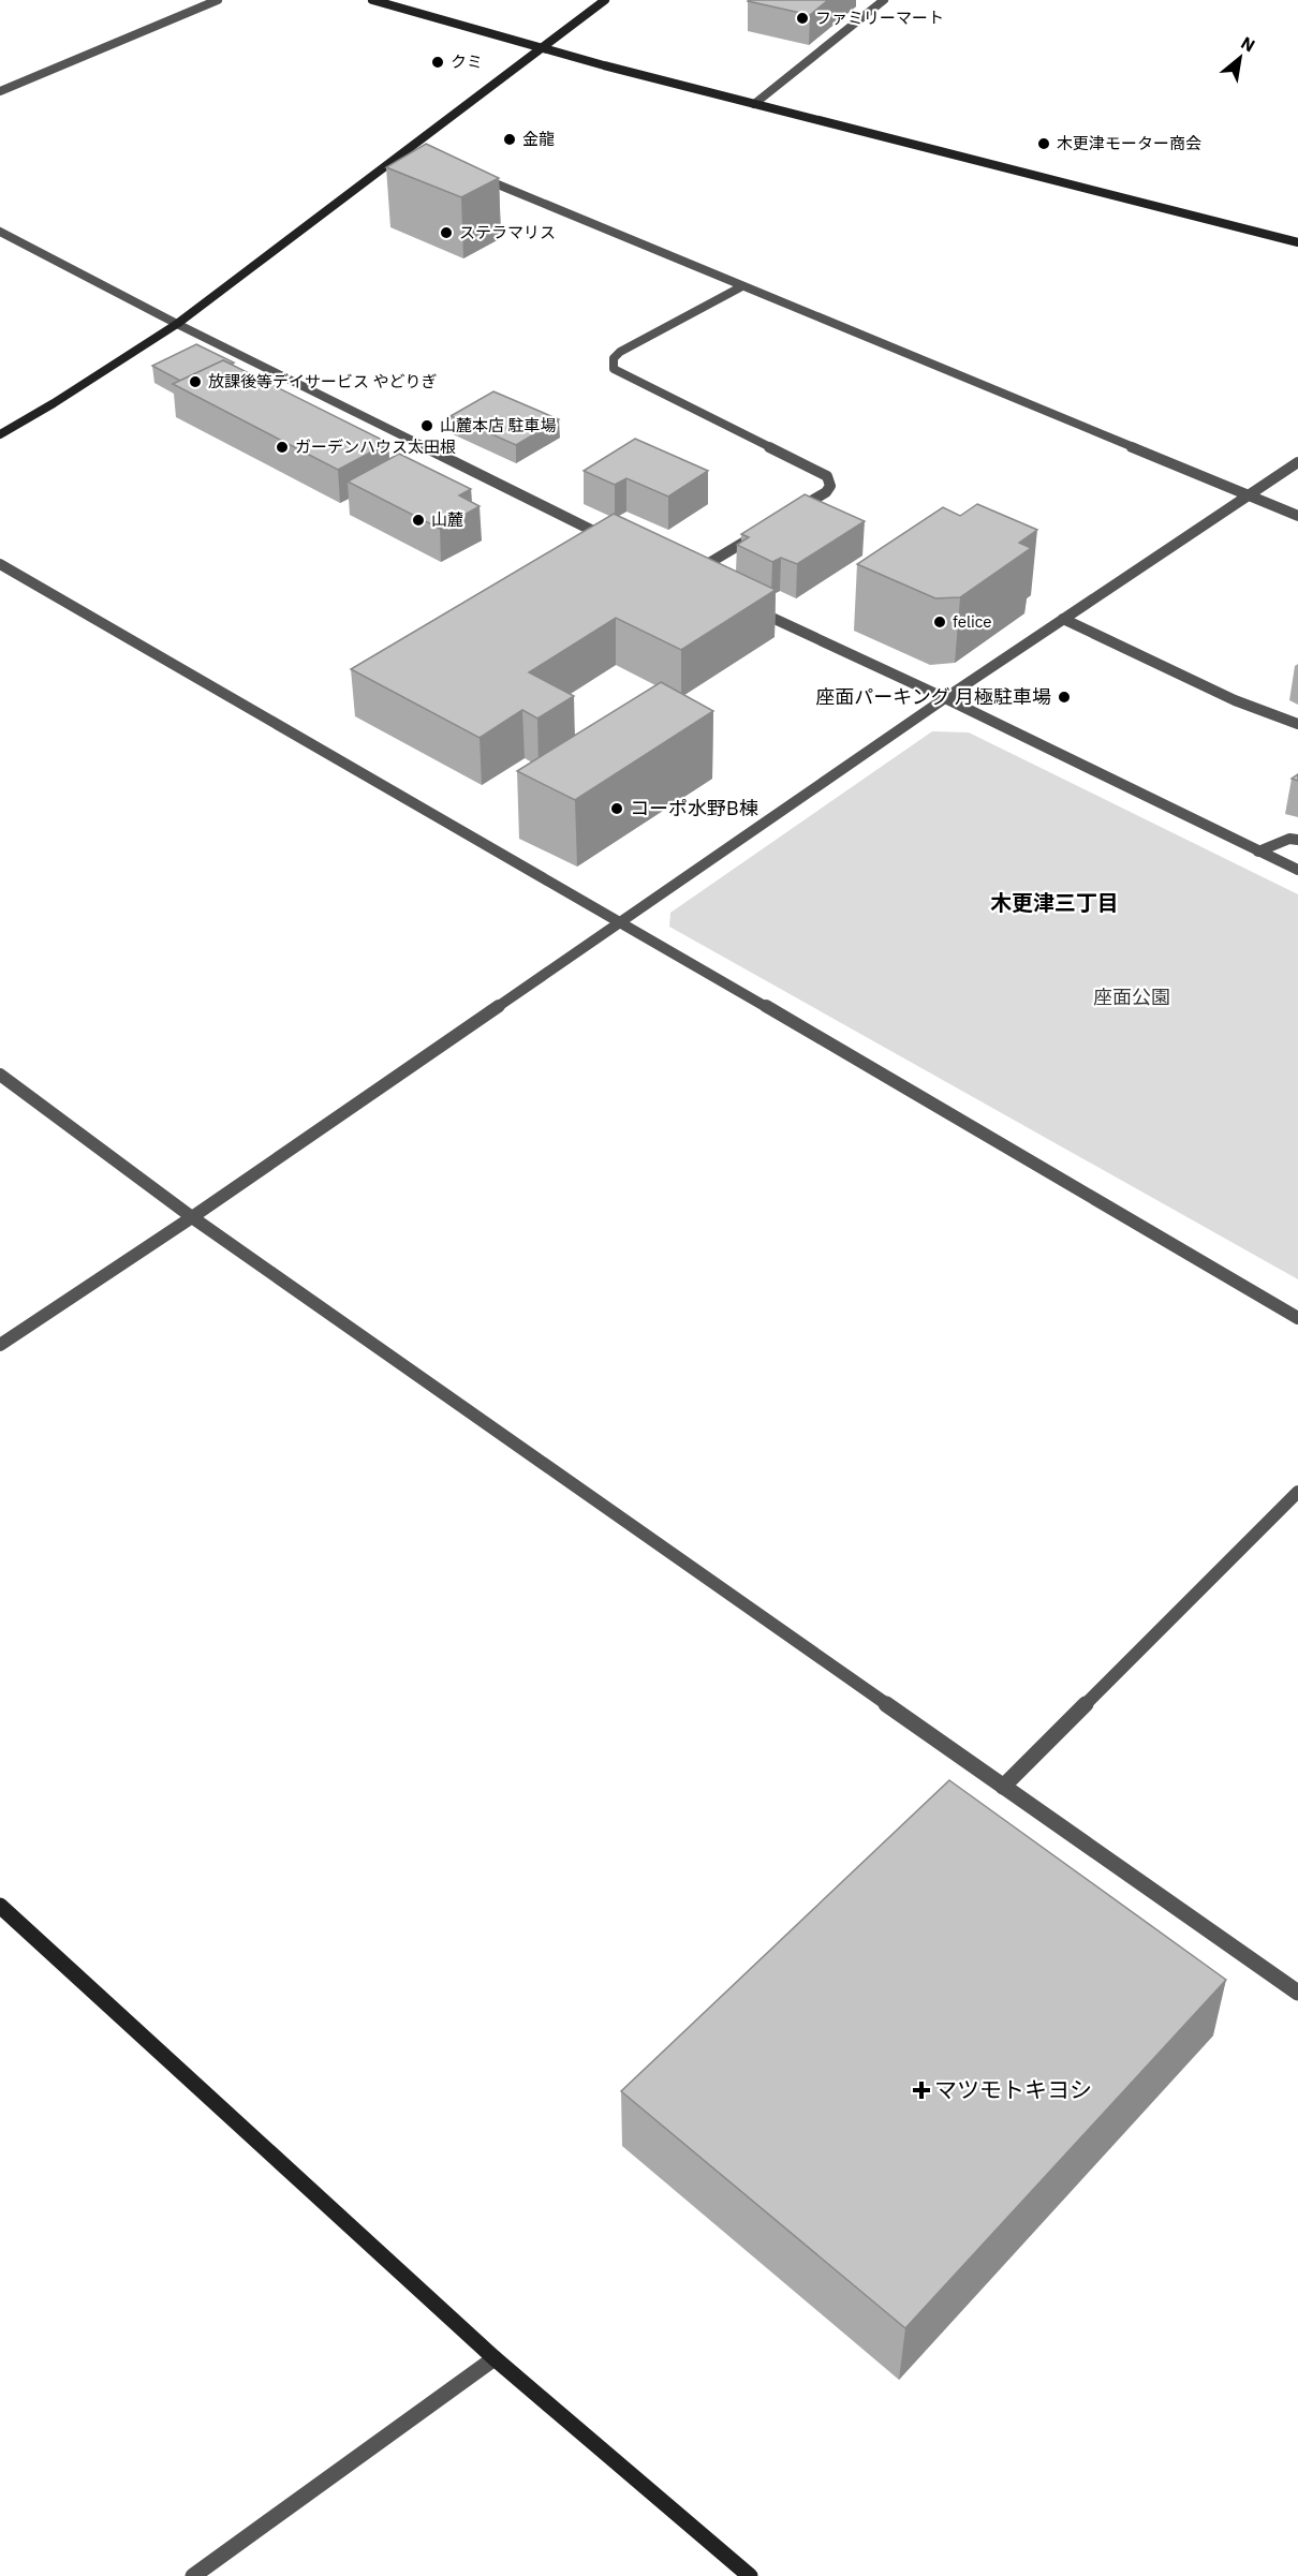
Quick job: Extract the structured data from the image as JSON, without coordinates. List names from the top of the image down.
{
  "districts": ["木更津三丁目"],
  "parks": ["座面公園"],
  "places": {
    "other": [
      "ファミリーマート",
      "クミ",
      "金龍",
      "木更津モーター商会",
      "ステラマリス",
      "放課後等デイサービス やどりぎ",
      "山麓本店 駐車場",
      "ガーデンハウス太田根",
      "山麓",
      "felice",
      "座面パーキング 月極駐車場",
      "コーポ水野B棟"
    ],
    "health": ["マツモトキヨシ"]
  },
  "north": "top right"
}
